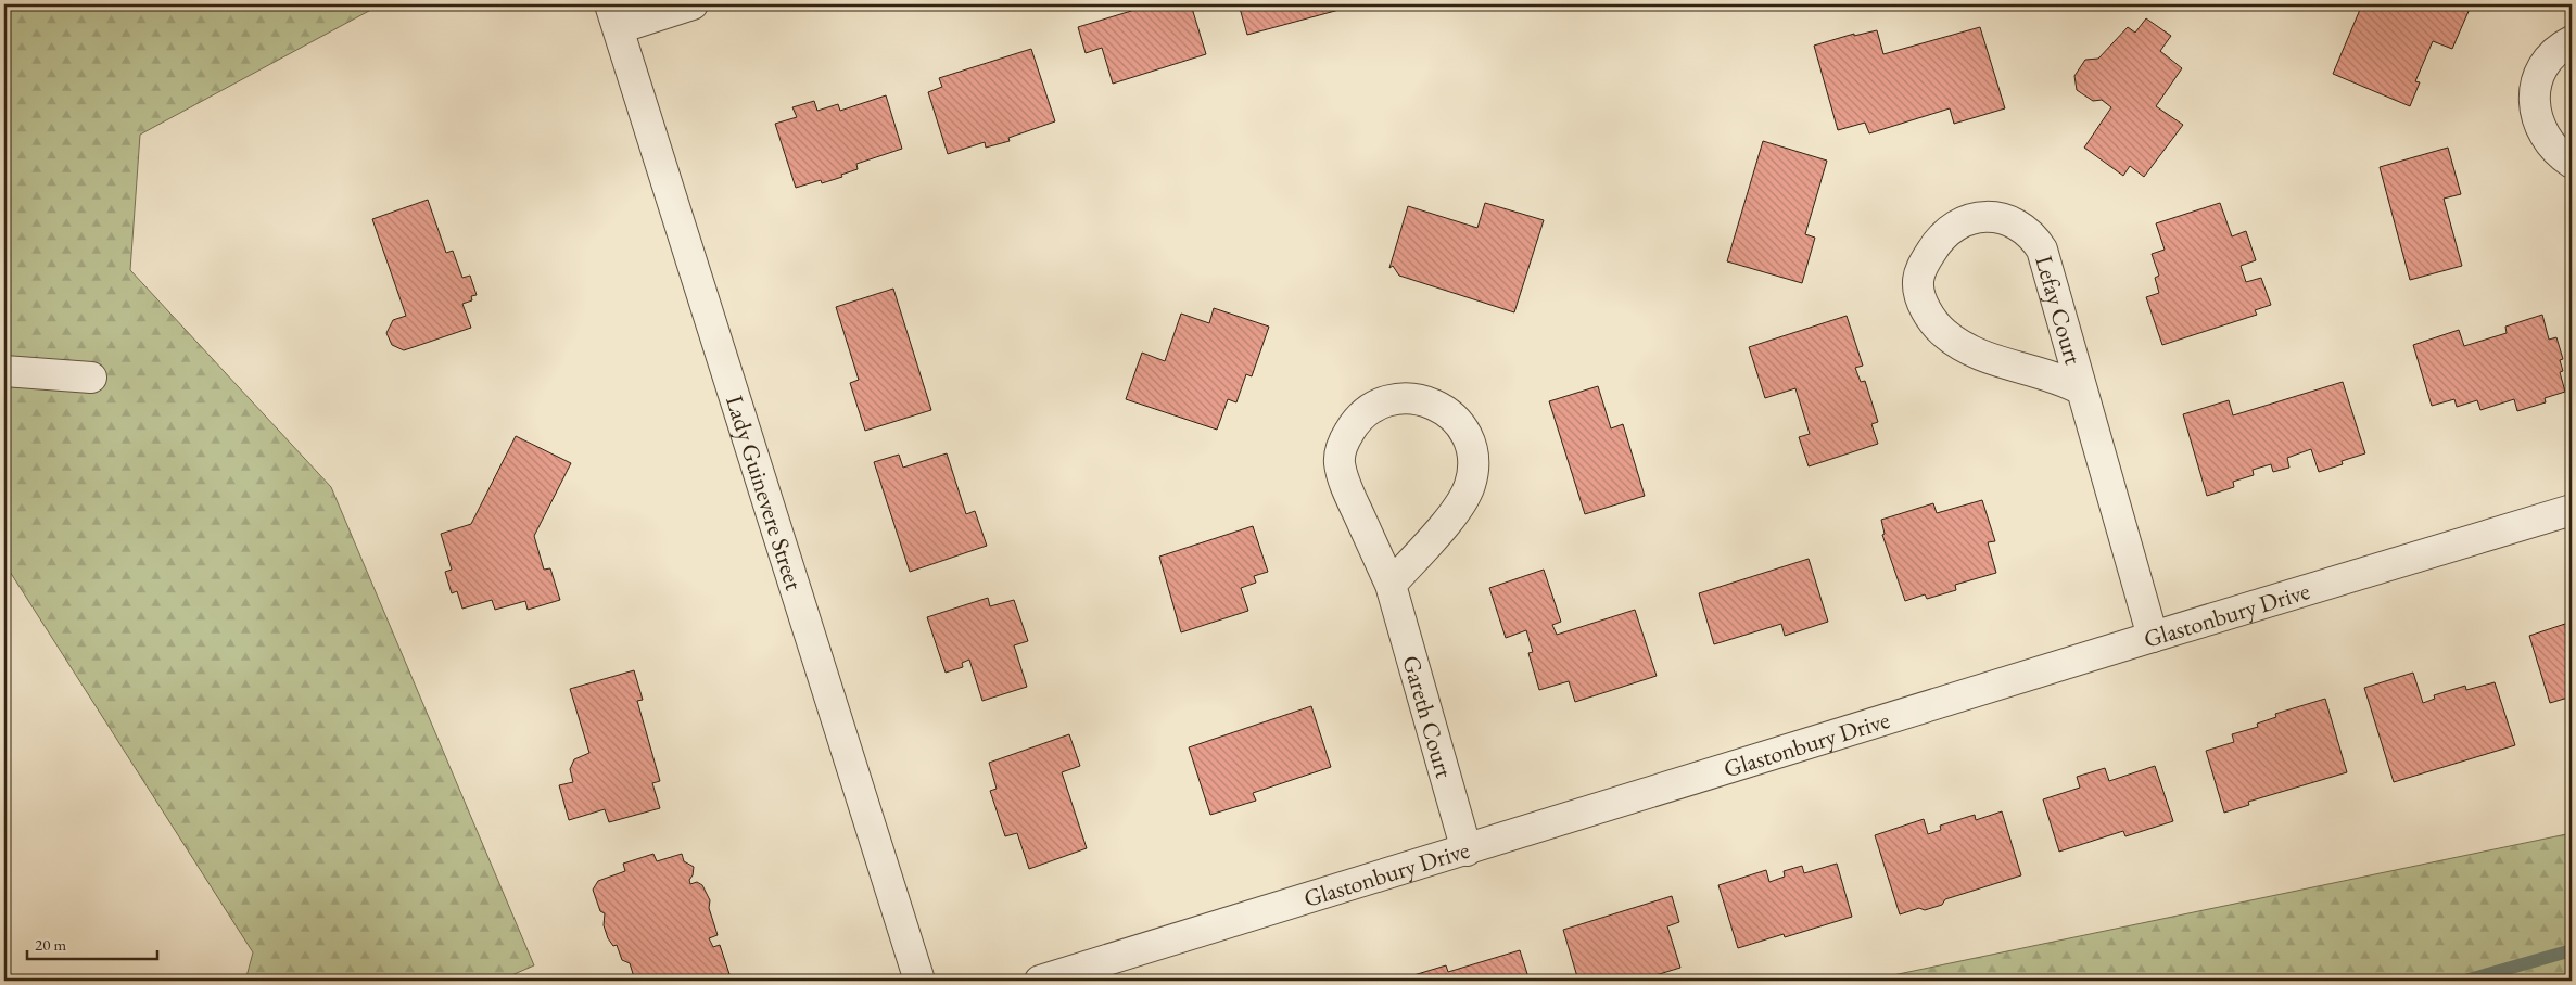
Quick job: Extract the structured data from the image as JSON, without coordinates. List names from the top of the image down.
{
  "streets": {
    "street": [
      "Lefay Court",
      "Lady Guinevere Street",
      "Glastonbury Drive",
      "Gareth Court"
    ]
  },
  "crossings": [
    ["Lefay Court", "Glastonbury Drive"],
    ["Glastonbury Drive", "Gareth Court"]
  ],
  "scale_bar": "20 m"
}
